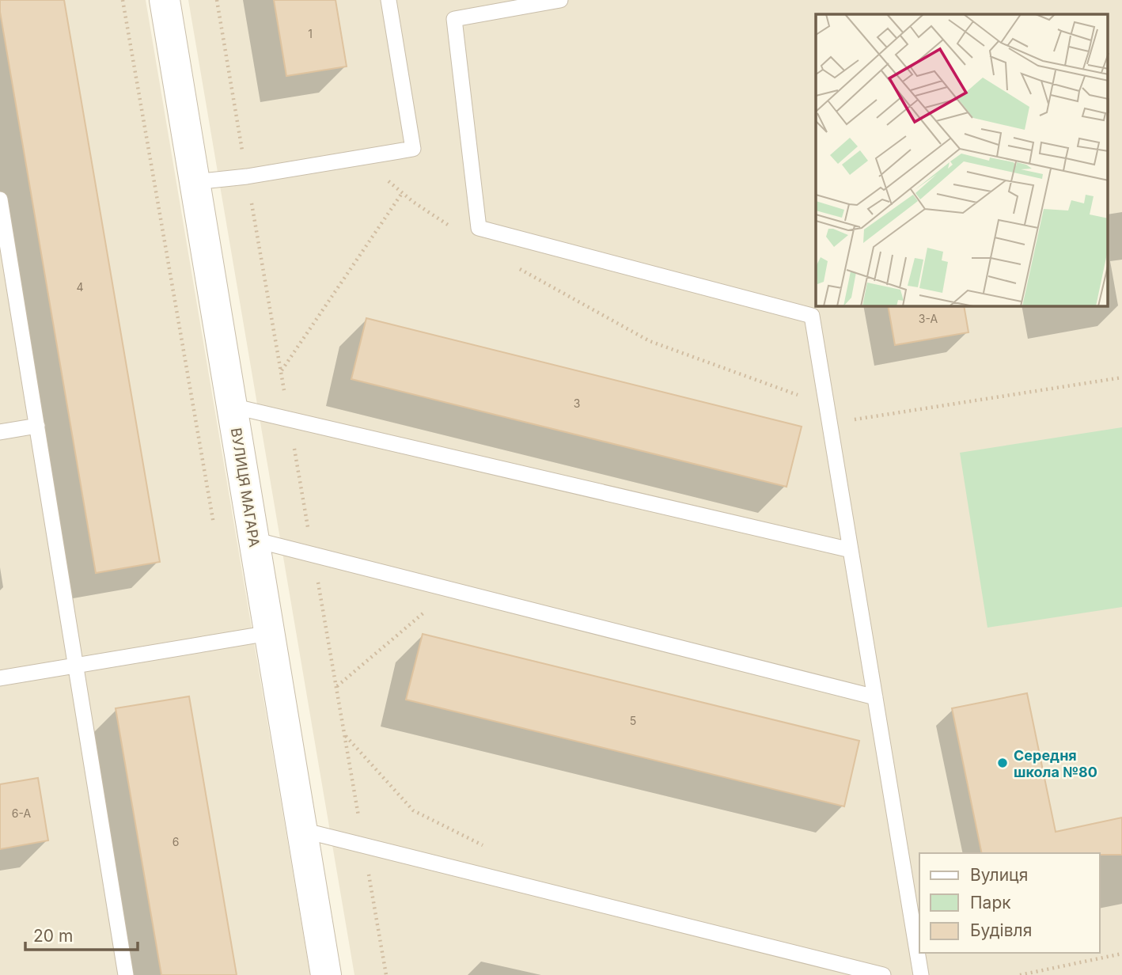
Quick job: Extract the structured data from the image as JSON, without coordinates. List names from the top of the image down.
{
  "streets": {
    "street": ["ВУЛИЦЯ МАГАРА"]
  },
  "places": ["Середня школа №80"],
  "house_numbers": [
    "1",
    "4",
    "3-А",
    "3",
    "5",
    "6-А",
    "6"
  ],
  "legend": ["Вулиця", "Парк", "Будівля"],
  "scale_bar": "20 m"
}
